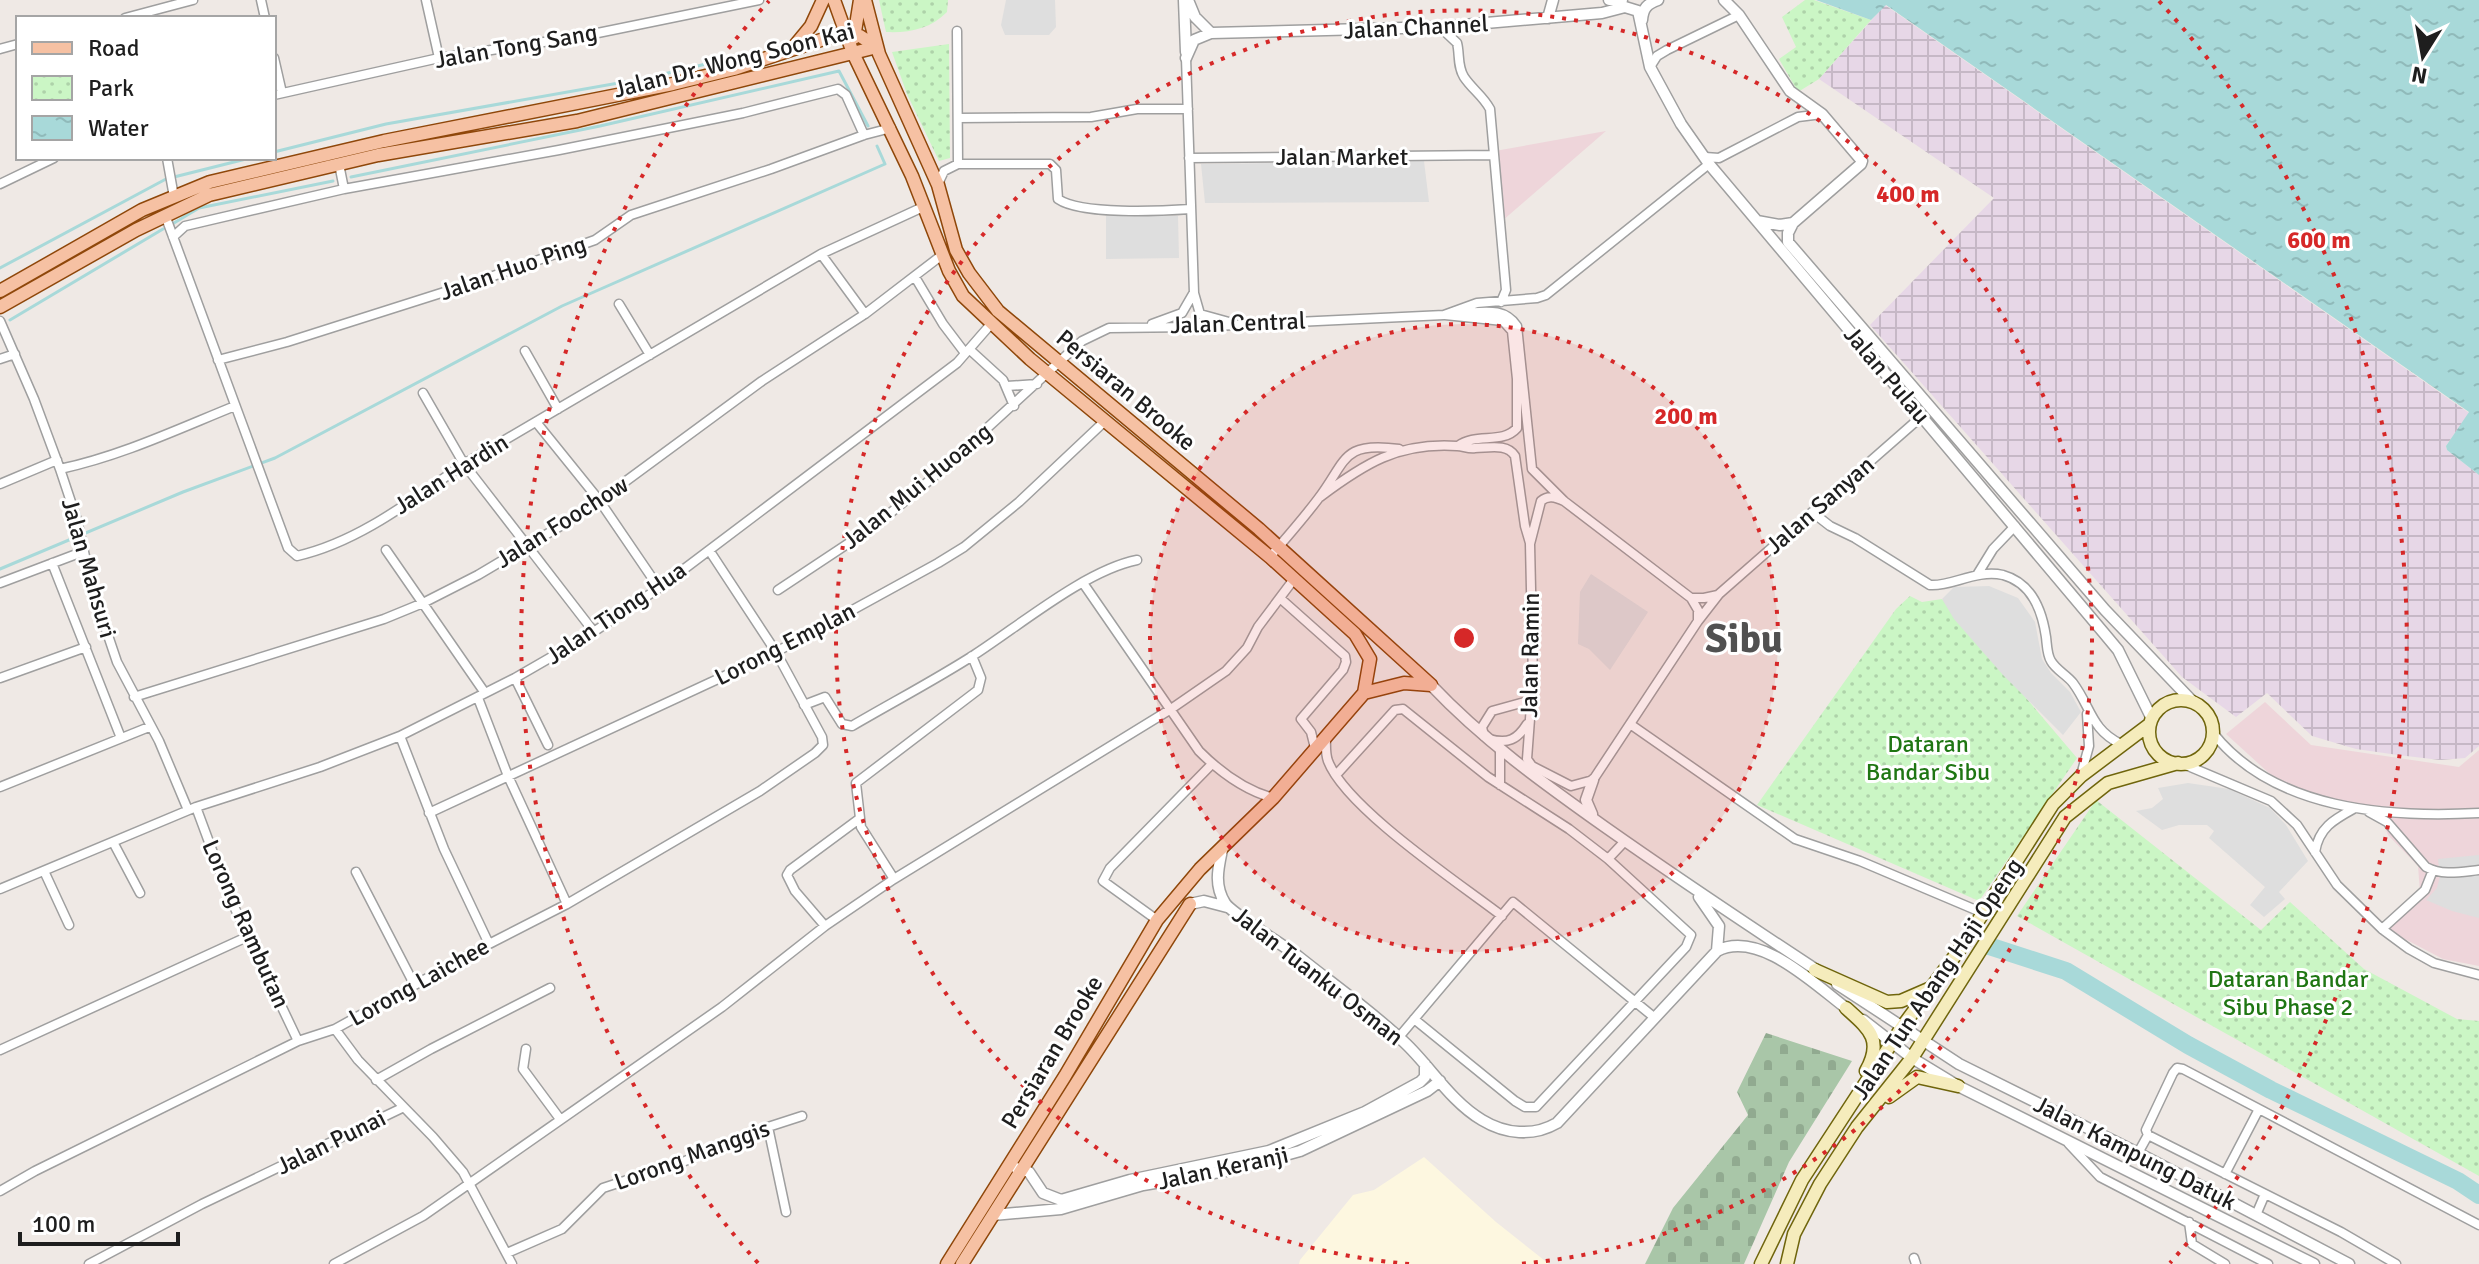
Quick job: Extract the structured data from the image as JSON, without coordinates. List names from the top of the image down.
{
  "streets": {
    "main road": ["Jalan Dr. Wong Soon Kai", "Persiaran Brooke", "Jalan Tun Abang Haji Openg"],
    "street": [
      "Jalan Channel",
      "Jalan Tong Sang",
      "Jalan Market",
      "Jalan Huo Ping",
      "Jalan Central",
      "Jalan Pulau",
      "Jalan Hardin",
      "Jalan Mui Huoang",
      "Jalan Sanyan",
      "Jalan Foochow",
      "Jalan Mahsuri",
      "Jalan Tiong Hua",
      "Lorong Emplan",
      "Jalan Ramin",
      "Lorong Rambutan",
      "Jalan Tuanku Osman",
      "Lorong Laichee",
      "Jalan Punai",
      "Jalan Kampung Datuk",
      "Lorong Manggis",
      "Jalan Keranji"
    ]
  },
  "crossings": [
    ["Jalan Dr. Wong Soon Kai", "Persiaran Brooke"],
    ["Jalan Dr. Wong Soon Kai", "Jalan Hardin"],
    ["Jalan Huo Ping", "Persiaran Brooke"],
    ["Jalan Huo Ping", "Jalan Hardin"],
    ["Jalan Central", "Persiaran Brooke"],
    ["Jalan Central", "Jalan Mui Huoang"],
    ["Jalan Pulau", "Jalan Sanyan"],
    ["Jalan Pulau", "Jalan Tun Abang Haji Openg"],
    ["Persiaran Brooke", "Jalan Hardin"],
    ["Persiaran Brooke", "Jalan Mui Huoang"],
    ["Persiaran Brooke", "Jalan Foochow"],
    ["Persiaran Brooke", "Jalan Tiong Hua"],
    ["Persiaran Brooke", "Lorong Emplan"],
    ["Persiaran Brooke", "Jalan Tuanku Osman"],
    ["Persiaran Brooke", "Jalan Kampung Datuk"],
    ["Persiaran Brooke", "Jalan Keranji"],
    ["Jalan Sanyan", "Jalan Ramin"],
    ["Jalan Foochow", "Jalan Mahsuri"],
    ["Jalan Mahsuri", "Jalan Tiong Hua"],
    ["Jalan Mahsuri", "Lorong Rambutan"],
    ["Jalan Tiong Hua", "Lorong Rambutan"],
    ["Lorong Rambutan", "Lorong Laichee"],
    ["Jalan Tuanku Osman", "Jalan Kampung Datuk"],
    ["Jalan Tuanku Osman", "Jalan Keranji"],
    ["Jalan Tun Abang Haji Openg", "Jalan Kampung Datuk"]
  ],
  "districts": ["Sibu"],
  "parks": ["Dataran Bandar Sibu", "Dataran Bandar Sibu Phase 2"],
  "legend": ["Road", "Park", "Water"],
  "scale_bar": "100 m",
  "north": "bottom",
  "rings": ["400 m", "600 m", "200 m"]
}
